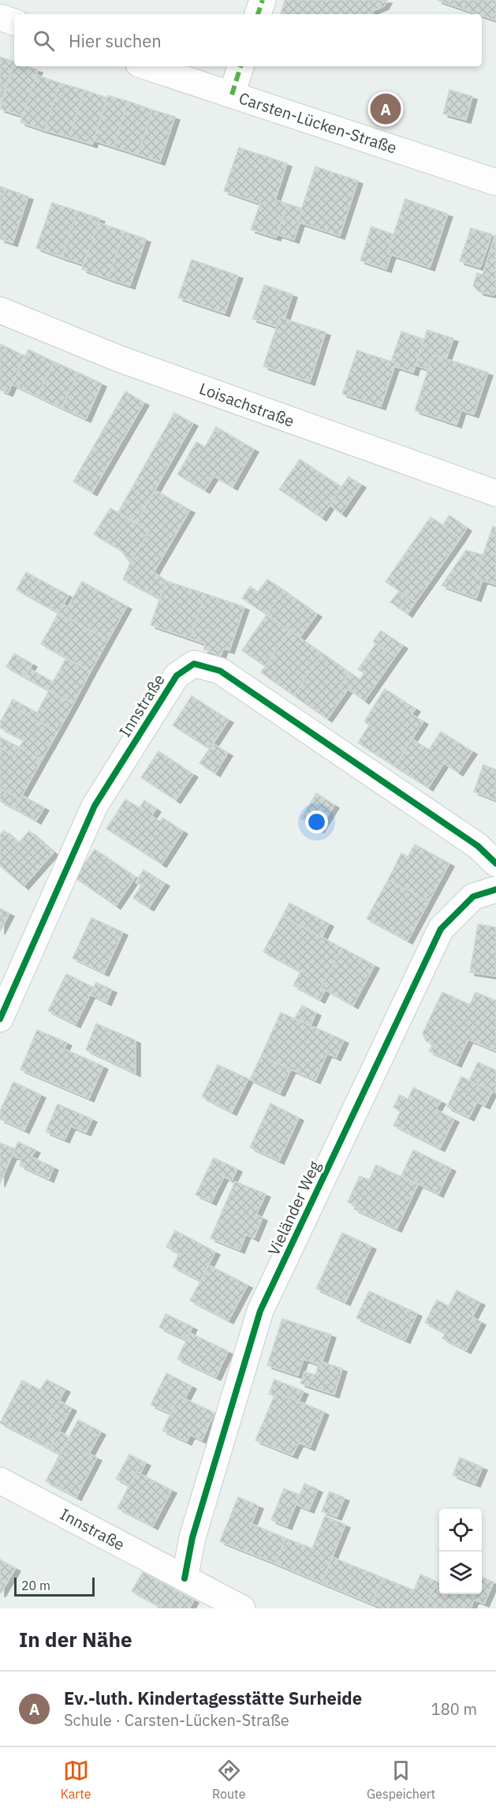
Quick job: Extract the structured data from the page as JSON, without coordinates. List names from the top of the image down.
{
  "streets": {
    "street": [
      "Carsten-Lücken-Straße",
      "Loisachstraße",
      "Innstraße",
      "Vieländer Weg"
    ]
  },
  "crossings": [
    ["Innstraße", "Vieländer Weg"]
  ],
  "scale_bar": "20 m",
  "page": {
    "search": "Hier suchen",
    "pins": "A",
    "scale": "20 m",
    "heading": "In der Nähe",
    "list": [
      {
        "mark": "A",
        "name": "Ev.-luth. Kindertagesstätte Surheide",
        "note": "Schule · Carsten-Lücken-Straße",
        "value": "180 m"
      }
    ],
    "nav": ["Karte", "Route", "Gespeichert"]
  }
}
